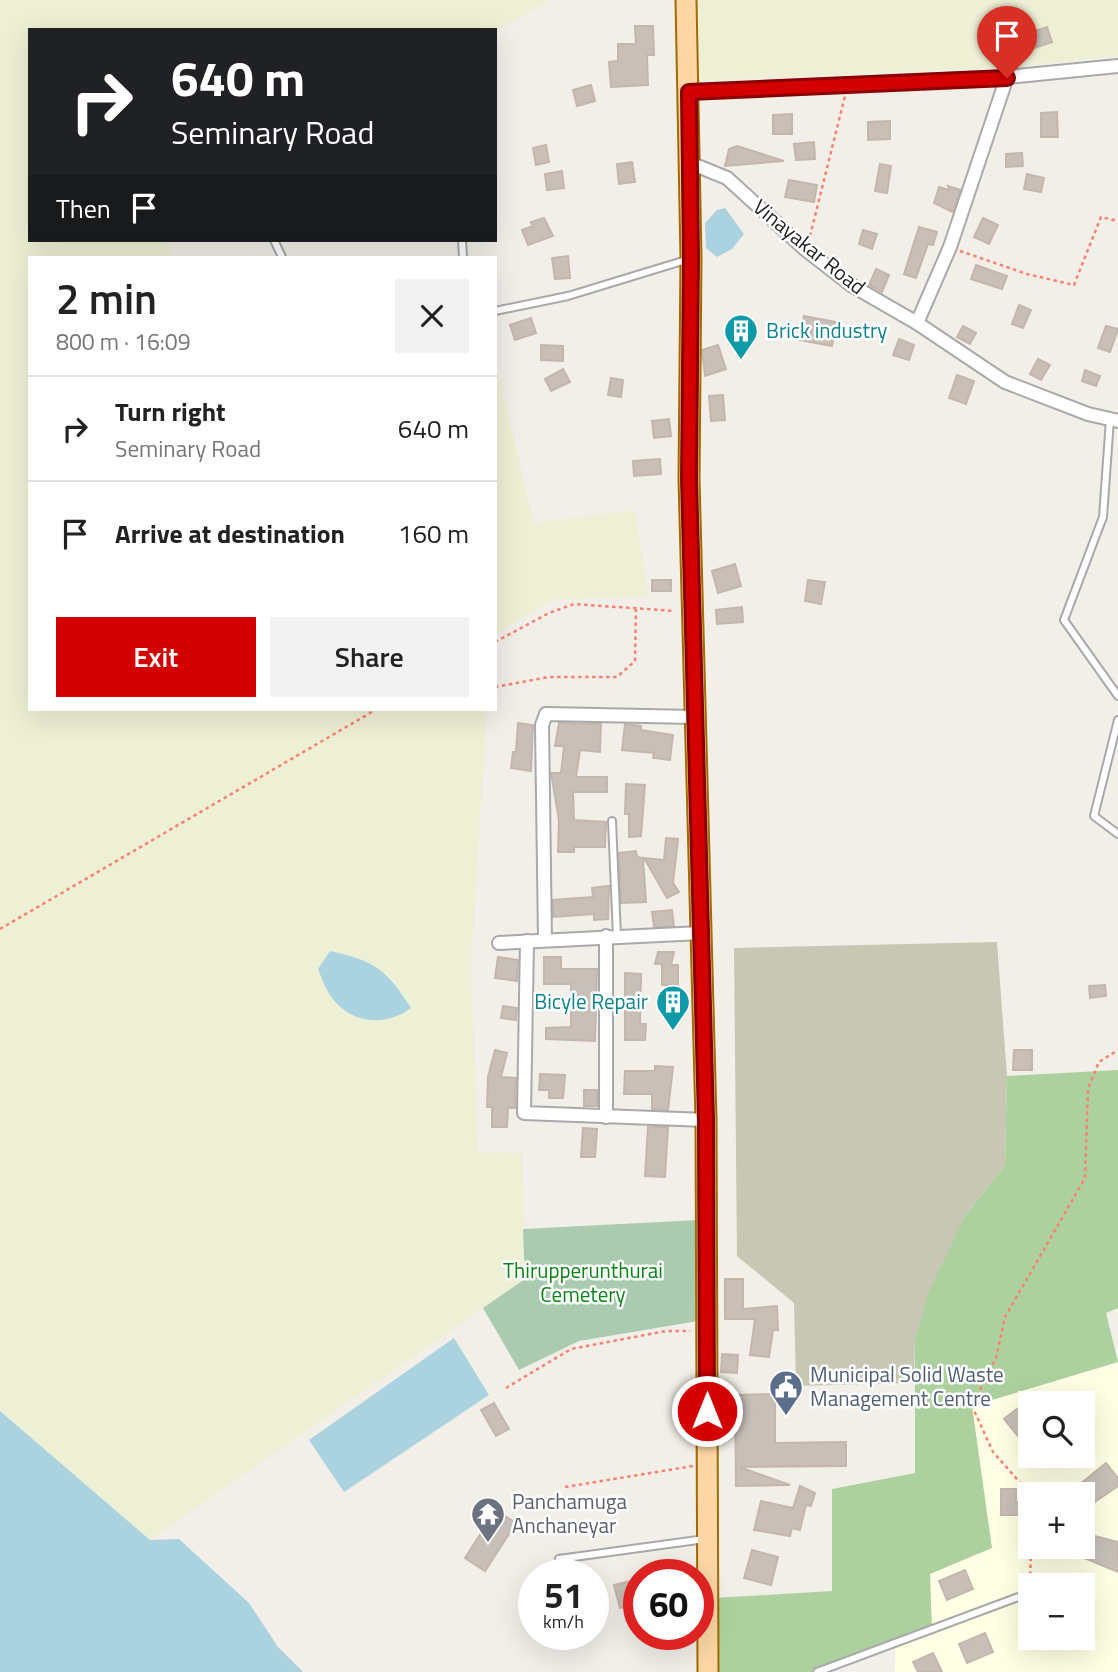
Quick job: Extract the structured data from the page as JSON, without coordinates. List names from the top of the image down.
{
  "streets": {
    "street": ["Vinayakar Road"]
  },
  "parks": ["Thirupperunthurai Cemetery"],
  "places": {
    "building": ["Brick industry", "Bicyle Repair"],
    "public building": ["Municipal Solid Waste Management Centre"],
    "temple": ["Panchamuga Anchaneyar"]
  },
  "page": {
    "turn": ["640 m", "Seminary Road"],
    "then": "Then",
    "heading": ["2 min", "800 m · 16:09"],
    "list": [
      {
        "name": "Turn right",
        "note": "Seminary Road",
        "value": "640 m"
      },
      {
        "name": "Arrive at destination",
        "value": "160 m"
      }
    ],
    "buttons": ["Exit", "Share"],
    "map_buttons": ["+", "−"],
    "speed": "51 km/h",
    "limit": "60"
  }
}
